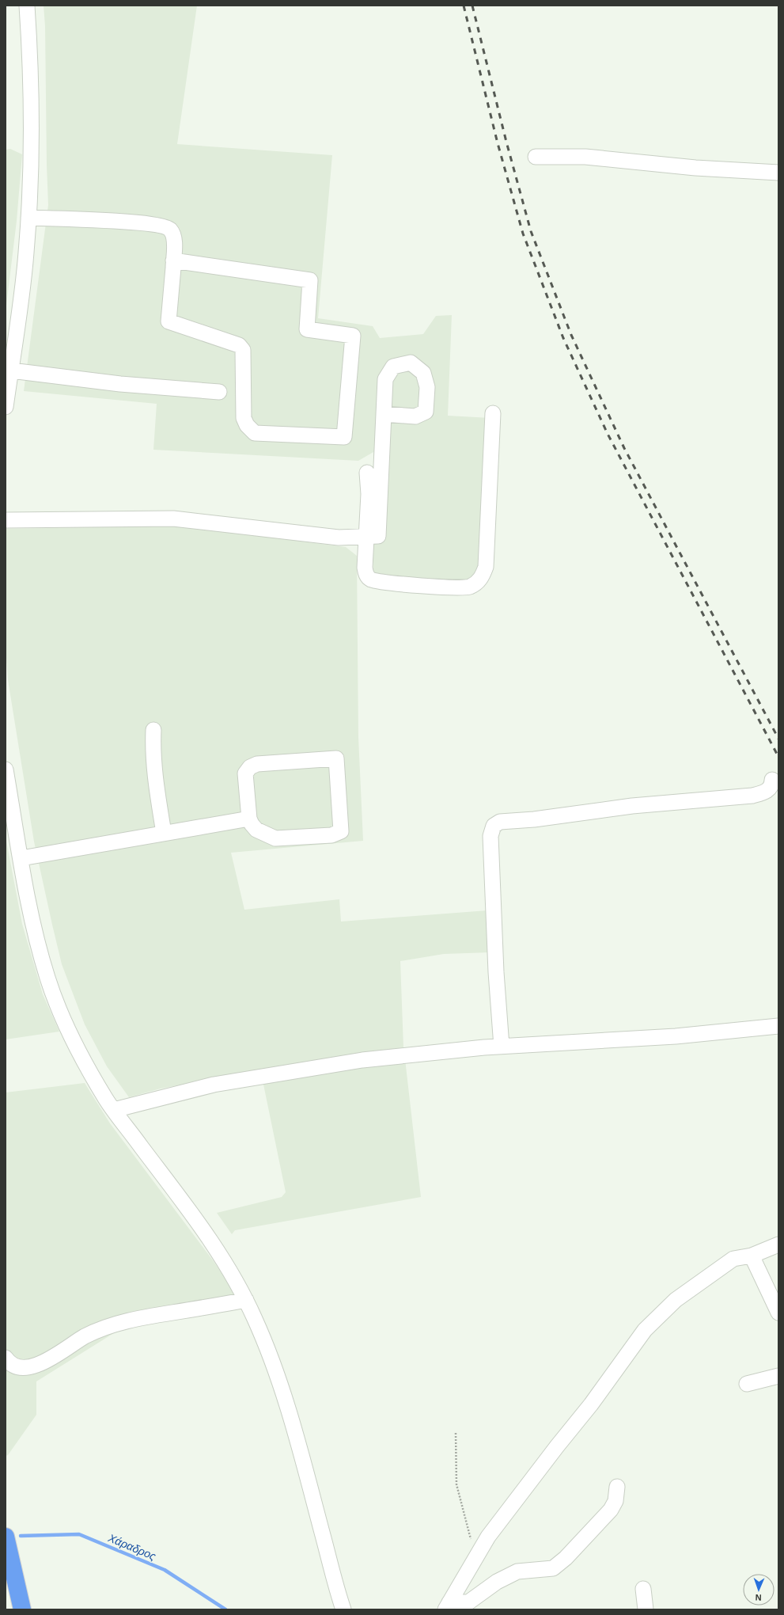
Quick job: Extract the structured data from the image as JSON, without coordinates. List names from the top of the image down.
{
  "water": ["Χάραδρος"],
  "north": "bottom"
}
